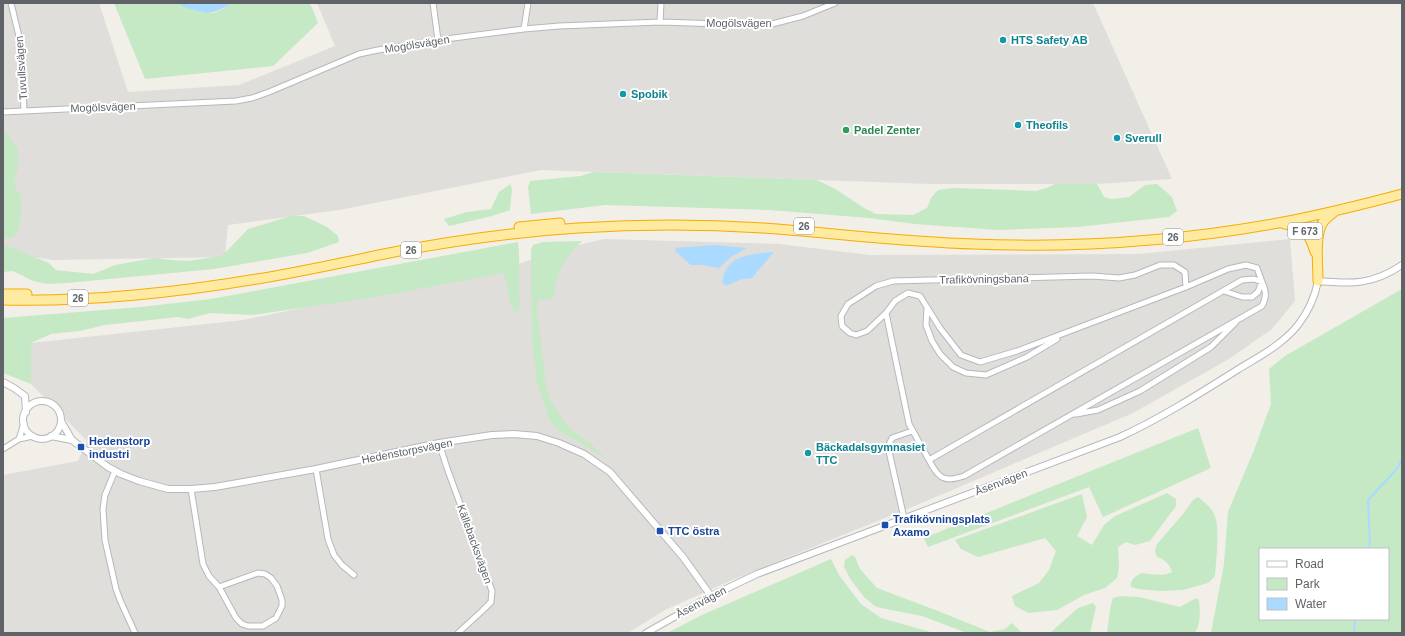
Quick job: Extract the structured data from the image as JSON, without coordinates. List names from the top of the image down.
{
  "streets": {
    "highway": ["26", "F 673"],
    "street": [
      "Mogölsvägen",
      "Tuvullsvägen",
      "Trafikövningsbana",
      "Hedenstorpsvägen",
      "Åsenvägen",
      "Källebacksvägen"
    ]
  },
  "crossings": [
    ["Mogölsvägen", "Tuvullsvägen"],
    ["26", "F 673"],
    ["F 673", "Åsenvägen"],
    ["Hedenstorpsvägen", "Åsenvägen"],
    ["Hedenstorpsvägen", "Källebacksvägen"]
  ],
  "places": {
    "other": [
      "HTS Safety AB",
      "Spobik",
      "Theofils",
      "Padel Zenter",
      "Sverull",
      "Bäckadalsgymnasiet TTC"
    ],
    "transit": ["Hedenstorp industri", "Trafikövningsplats Axamo", "TTC östra"]
  },
  "legend": ["Road", "Park", "Water"]
}
